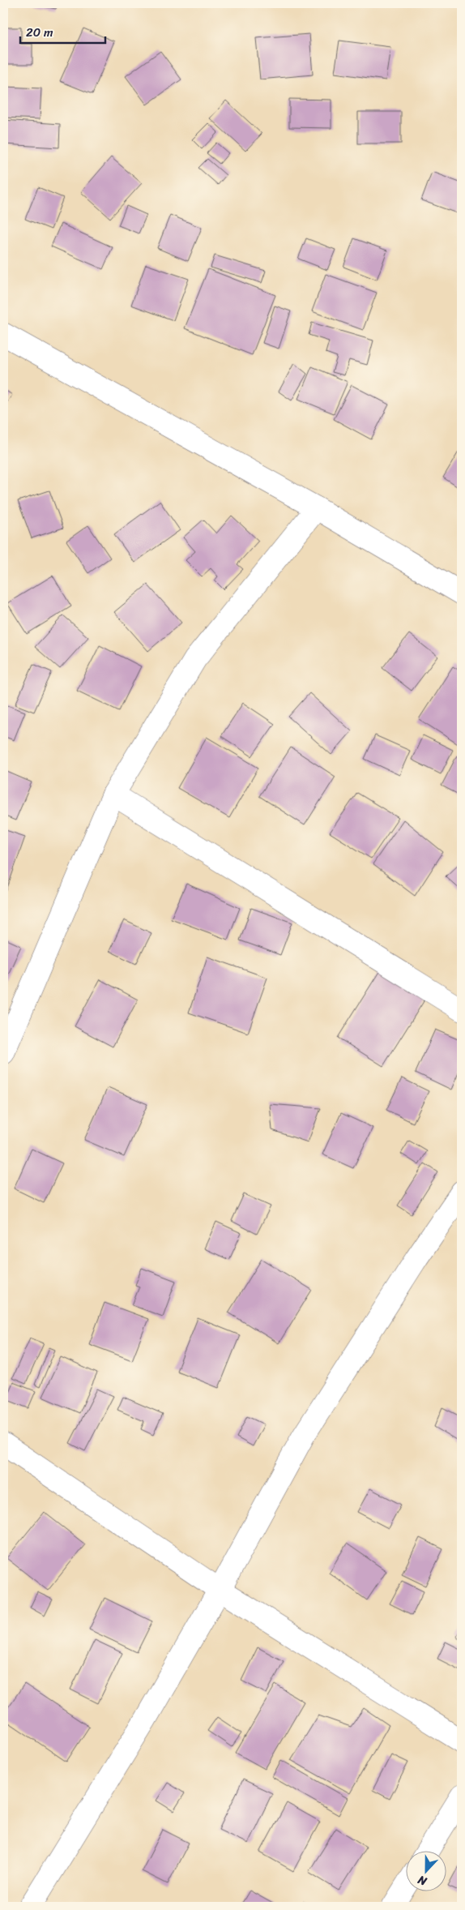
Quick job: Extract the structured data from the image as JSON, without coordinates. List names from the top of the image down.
{
  "scale_bar": "20 m",
  "north": "bottom"
}
